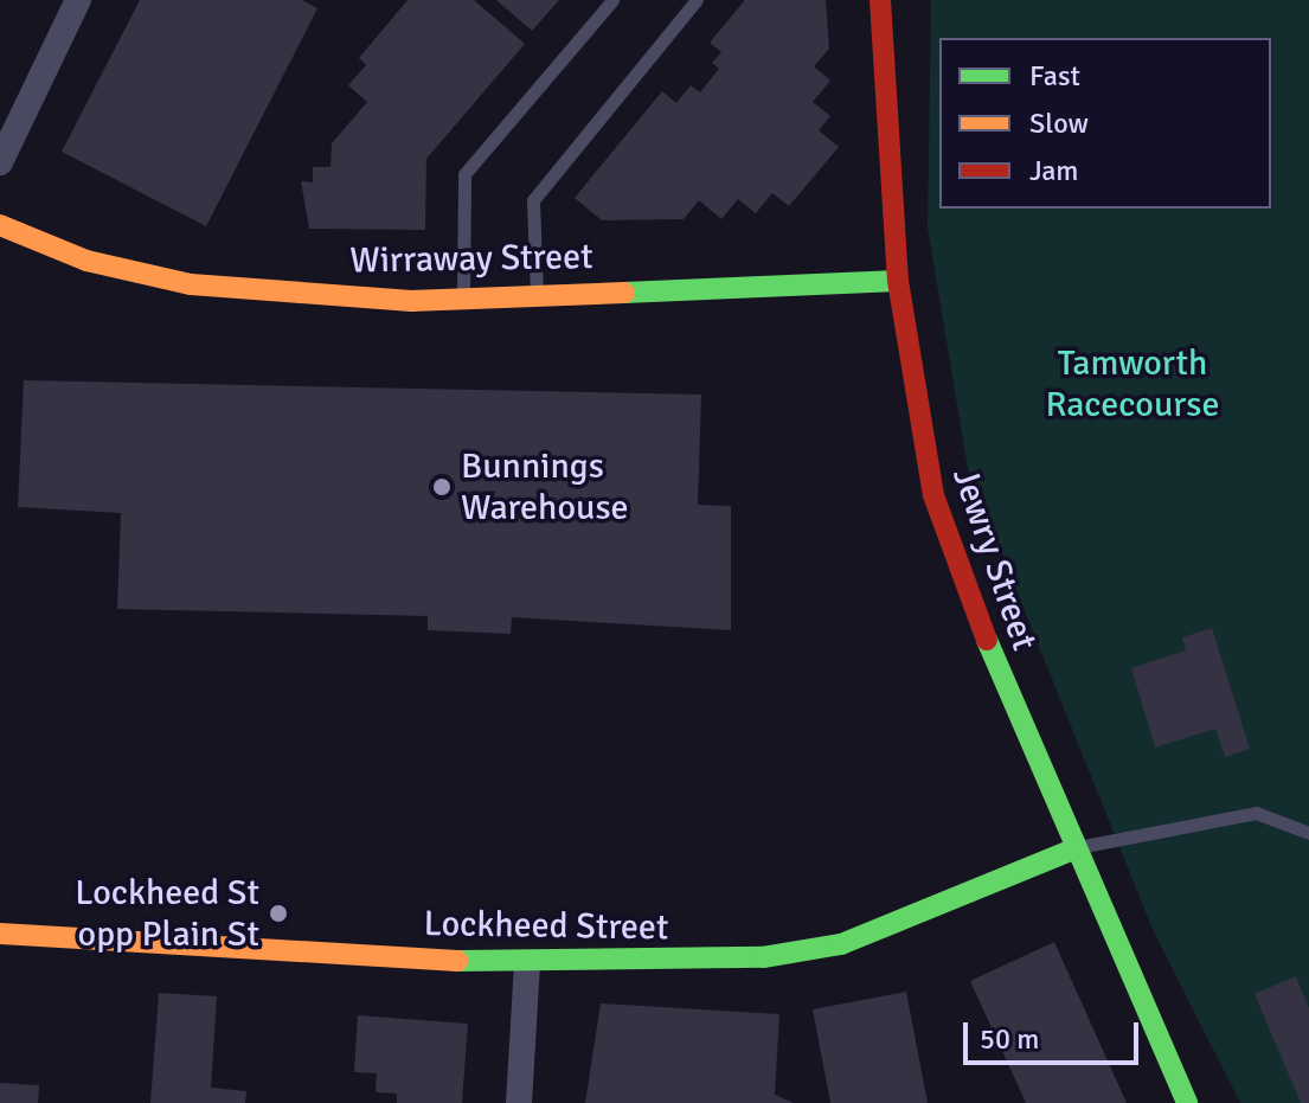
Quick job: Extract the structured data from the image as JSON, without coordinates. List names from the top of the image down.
{
  "streets": {
    "street": ["Wirraway Street", "Jewry Street", "Lockheed Street"]
  },
  "crossings": [
    ["Wirraway Street", "Jewry Street"],
    ["Jewry Street", "Lockheed Street"]
  ],
  "parks": ["Tamworth Racecourse"],
  "places": ["Bunnings Warehouse", "Lockheed St opp Plain St"],
  "legend": ["Fast", "Slow", "Jam"],
  "scale_bar": "50 m"
}
